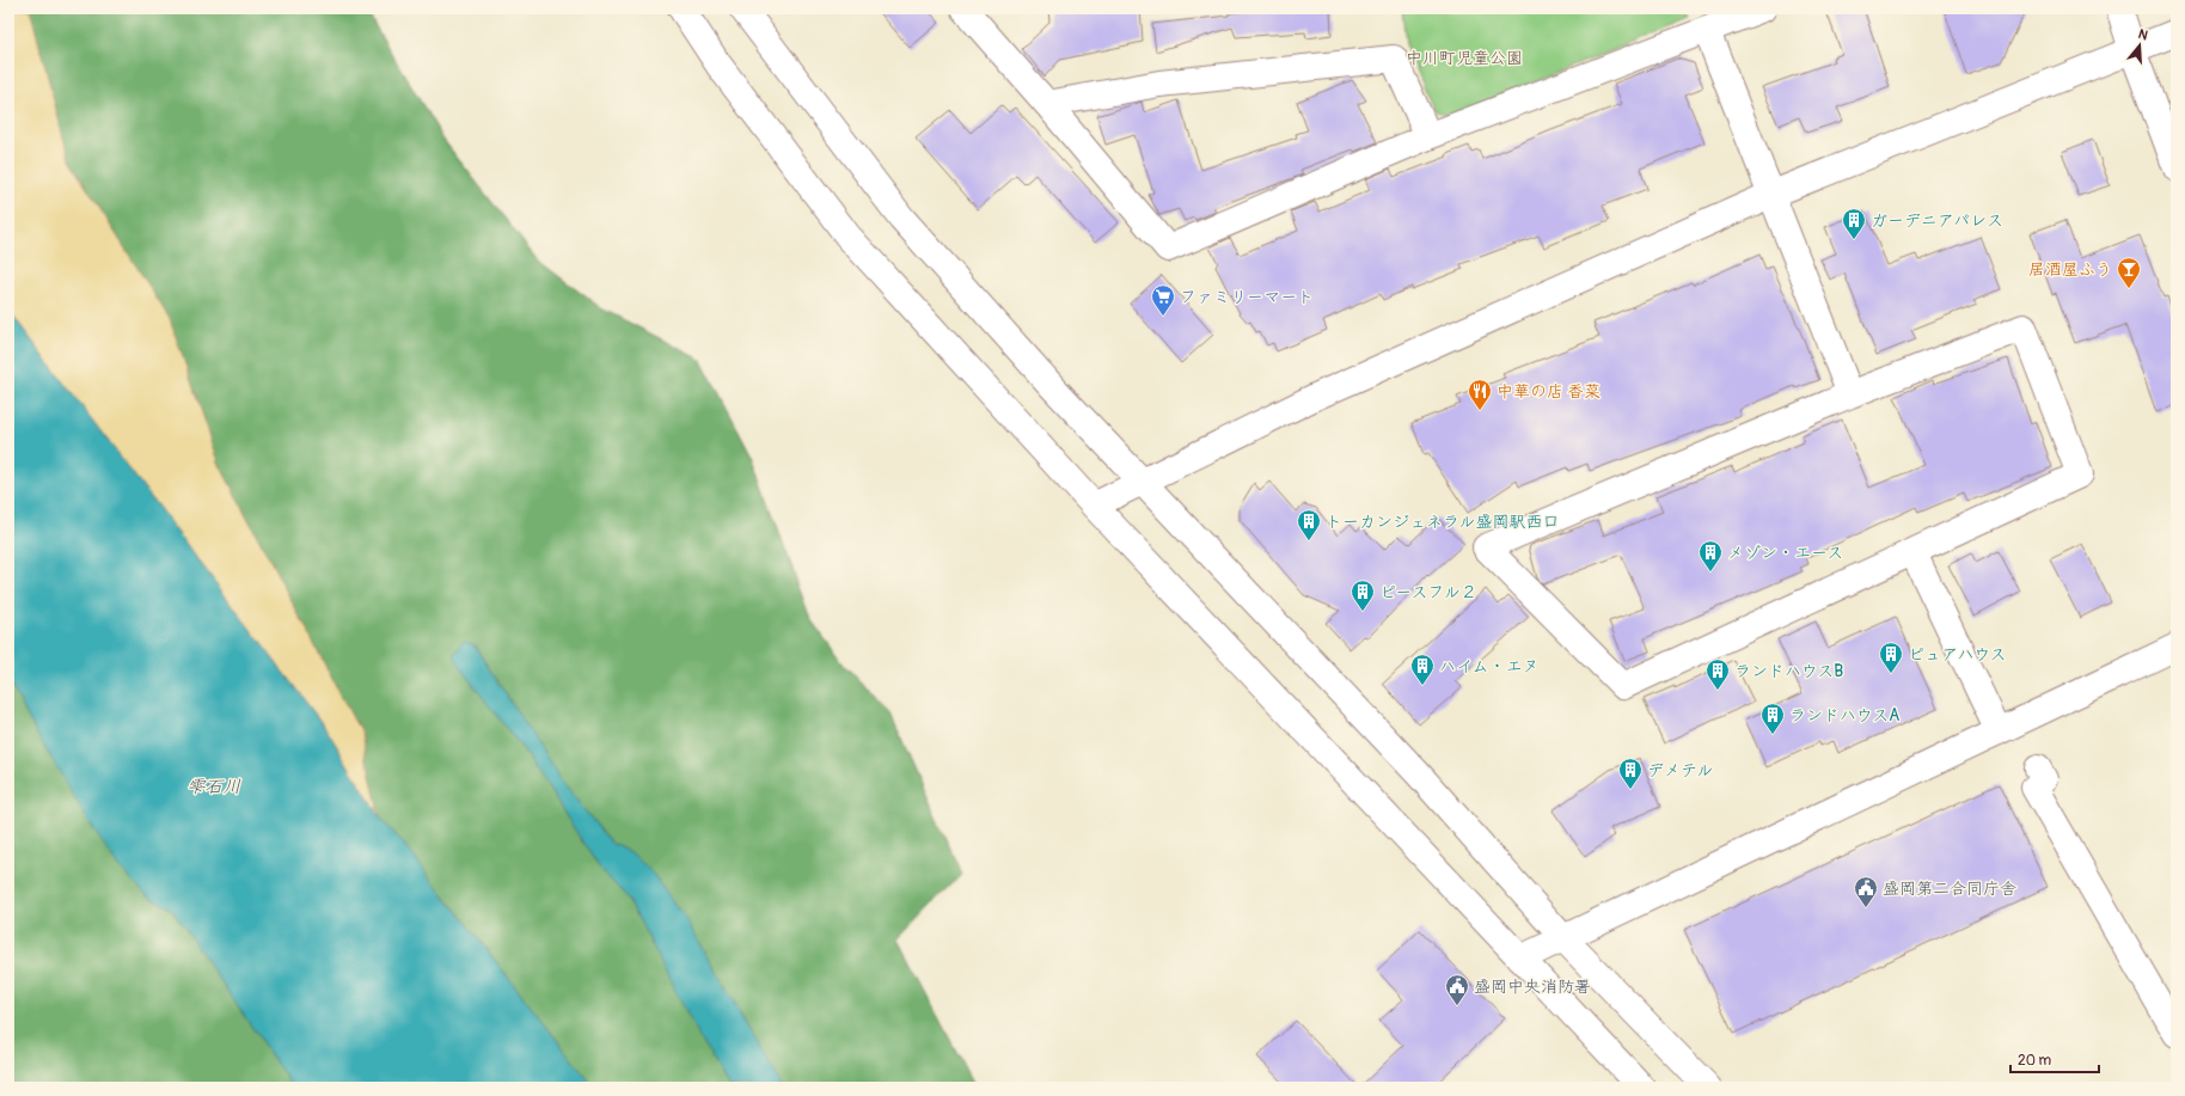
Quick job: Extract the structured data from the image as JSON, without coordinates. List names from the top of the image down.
{
  "water": ["雫石川"],
  "parks": ["中川町児童公園"],
  "places": {
    "building": [
      "ガーデニアパレス",
      "トーカンジェネラル盛岡駅西口",
      "メゾン・エース",
      "ピースフル２",
      "ピュアハウス",
      "ハイム・エヌ",
      "ランドハウスB",
      "ランドハウスA",
      "デメテル"
    ],
    "bar": ["居酒屋ふう"],
    "supermarket": ["ファミリーマート"],
    "restaurant": ["中華の店 香菜"],
    "public building": ["盛岡第二合同庁舎", "盛岡中央消防署"]
  },
  "scale_bar": "20 m",
  "north": "top"
}
